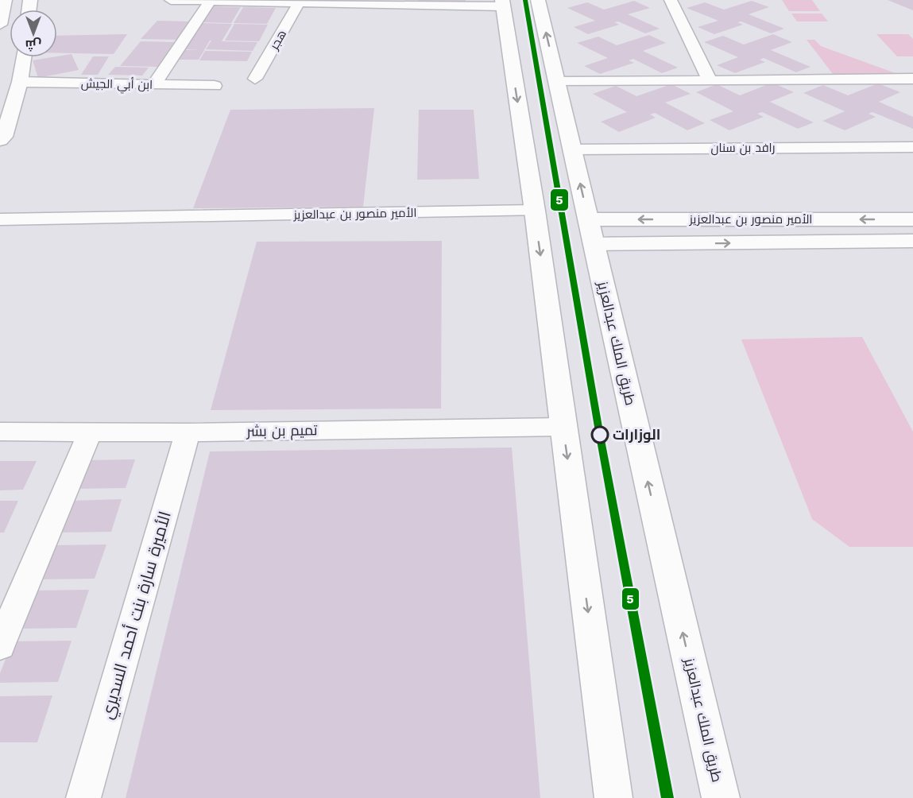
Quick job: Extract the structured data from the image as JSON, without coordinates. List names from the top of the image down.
{
  "streets": {
    "main road": ["الأمير منصور بن عبدالعزيز", "طريق الملك عبدالعزيز"],
    "street": [
      "هجر",
      "ابن أبي الجيش",
      "رافد بن سنان",
      "تميم بن بشر",
      "الأميرة سارة بنت أحمد السديري"
    ]
  },
  "crossings": [
    ["رافد بن سنان", "طريق الملك عبدالعزيز"],
    ["الأمير منصور بن عبدالعزيز", "طريق الملك عبدالعزيز"],
    ["تميم بن بشر", "الأميرة سارة بنت أحمد السديري"]
  ],
  "places": ["الوزارات"],
  "lines": ["transit line 5"],
  "north": "bottom"
}
